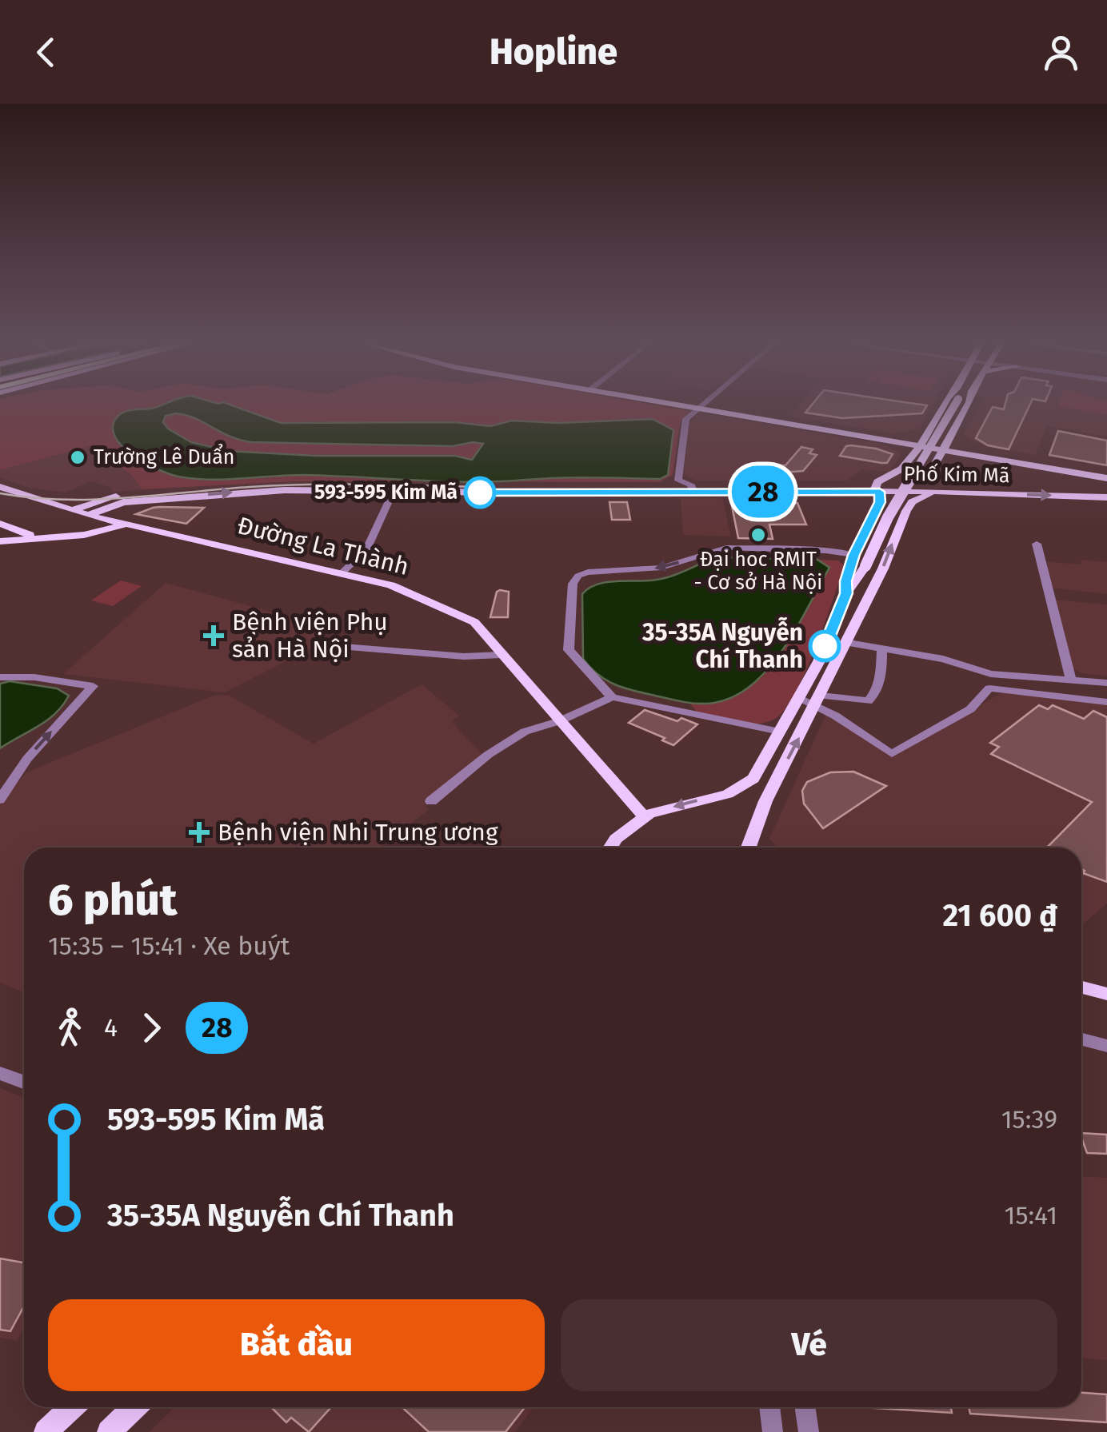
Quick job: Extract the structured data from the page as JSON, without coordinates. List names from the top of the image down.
{
  "streets": {
    "main road": ["Phố Kim Mã", "Đường La Thành"]
  },
  "places": {
    "other": [
      "Trường Lê Duẩn",
      "593-595 Kim Mã",
      "Đại học RMIT - Cơ sở Hà Nội",
      "35-35A Nguyễn Chí Thanh"
    ],
    "health": ["Bệnh viện Phụ sản Hà Nội", "Bệnh viện Nhi Trung ương"]
  },
  "lines": ["bus line 28"],
  "page": {
    "header": "Hopline",
    "on_map": "28",
    "heading": ["6 phút", "15:35 – 15:41 · Xe buýt", "21 600 ₫"],
    "legs": ["4", "28"],
    "list": [
      {
        "name": "593-595 Kim Mã",
        "value": "15:39"
      },
      {
        "name": "35-35A Nguyễn Chí Thanh",
        "value": "15:41"
      }
    ],
    "buttons": ["Bắt đầu", "Vé"]
  }
}
